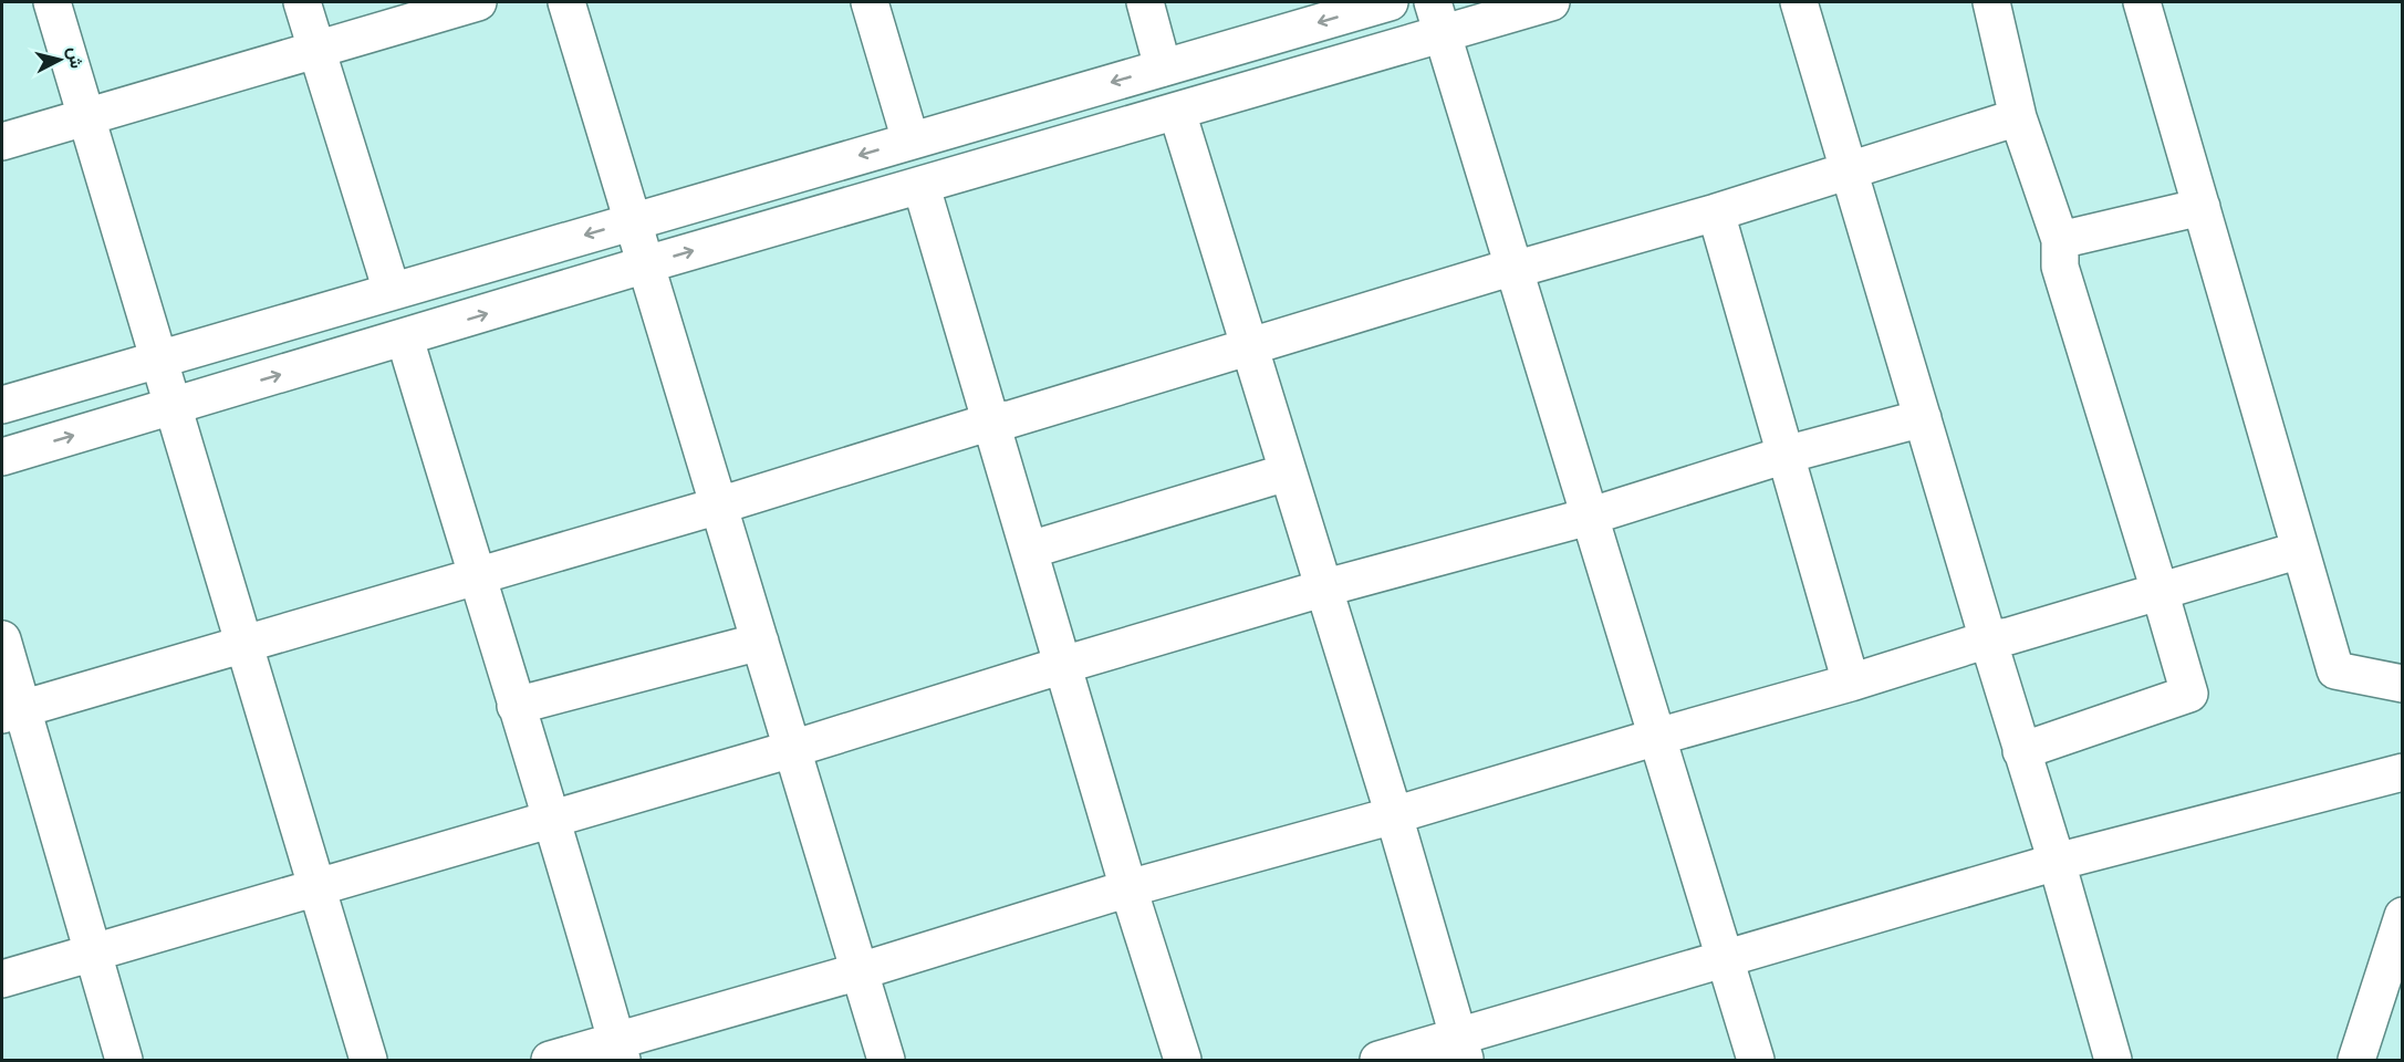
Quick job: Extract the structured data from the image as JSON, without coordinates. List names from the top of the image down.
{
  "north": "right"
}
